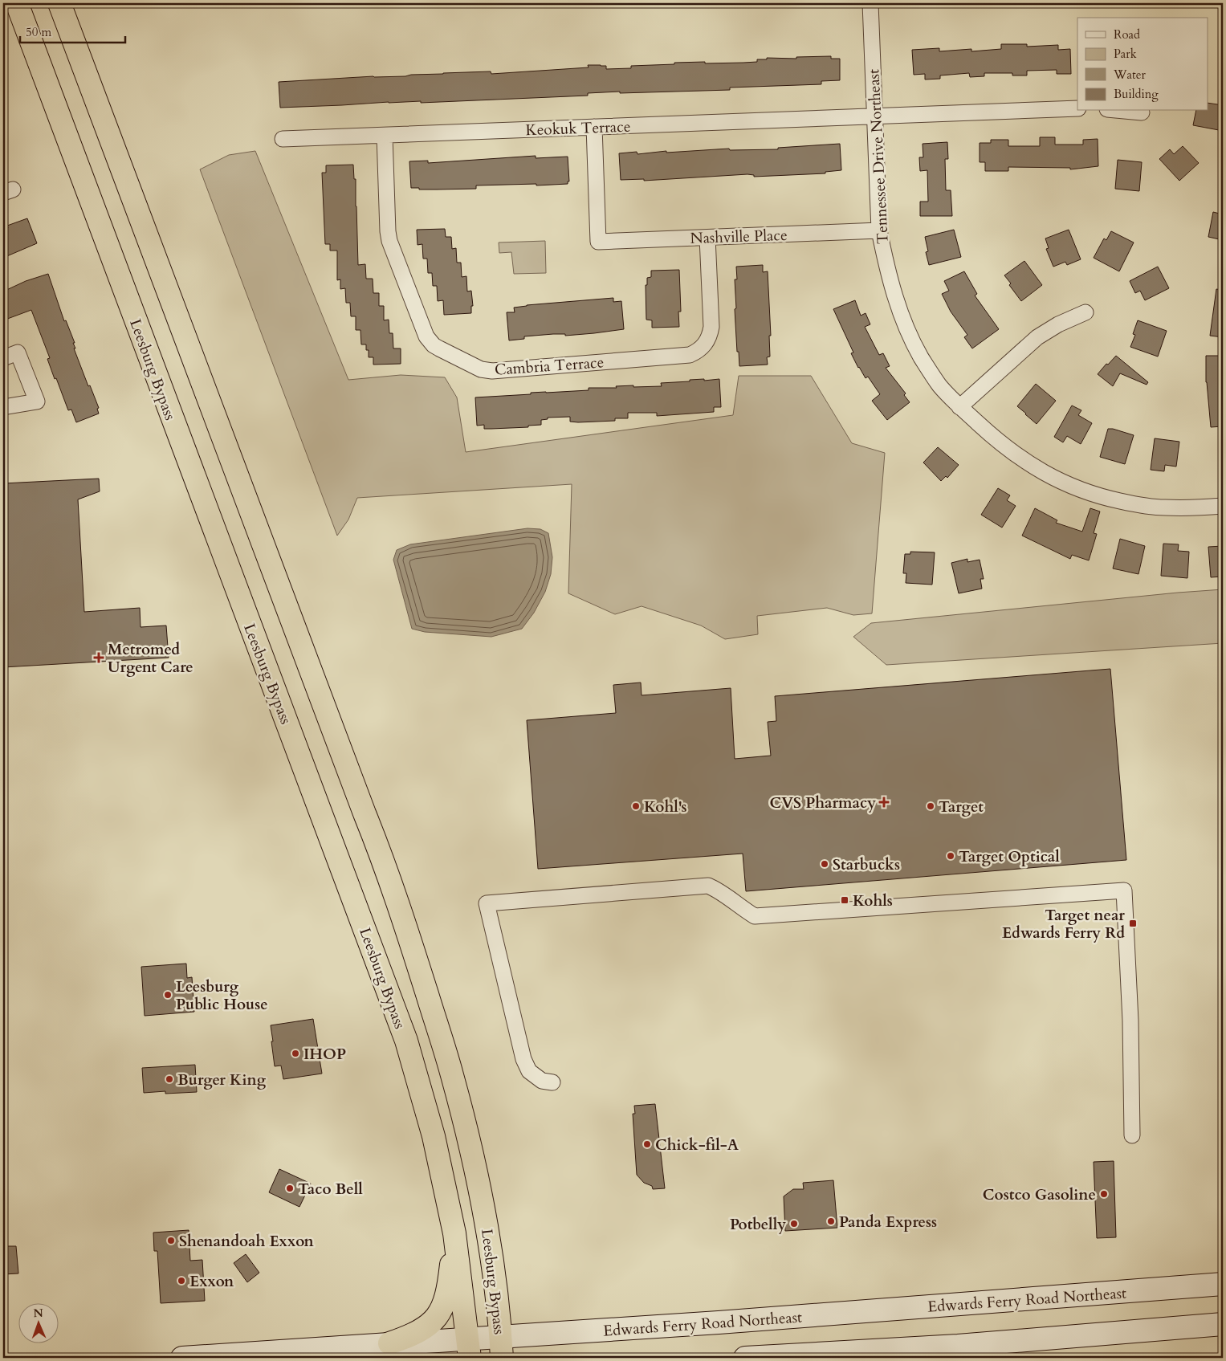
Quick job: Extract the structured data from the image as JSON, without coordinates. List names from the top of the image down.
{
  "streets": {
    "highway": ["Leesburg Bypass"],
    "main road": ["Edwards Ferry Road Northeast"],
    "street": [
      "Keokuk Terrace",
      "Tennessee Drive Northeast",
      "Nashville Place",
      "Cambria Terrace"
    ]
  },
  "crossings": [
    ["Keokuk Terrace", "Tennessee Drive Northeast"],
    ["Keokuk Terrace", "Nashville Place"],
    ["Keokuk Terrace", "Cambria Terrace"],
    ["Tennessee Drive Northeast", "Nashville Place"],
    ["Nashville Place", "Cambria Terrace"],
    ["Leesburg Bypass", "Edwards Ferry Road Northeast"]
  ],
  "places": {
    "health": ["Metromed Urgent Care", "CVS Pharmacy"],
    "other": [
      "Kohl's",
      "Target",
      "Target Optical",
      "Starbucks",
      "Leesburg Public House",
      "IHOP",
      "Burger King",
      "Chick-fil-A",
      "Taco Bell",
      "Costco Gasoline",
      "Panda Express",
      "Potbelly",
      "Shenandoah Exxon",
      "Exxon"
    ],
    "transit": ["Kohls", "Target near Edwards Ferry Rd"]
  },
  "legend": [
    "Road",
    "Park",
    "Water",
    "Building"
  ],
  "scale_bar": "50 m",
  "north": "top"
}
